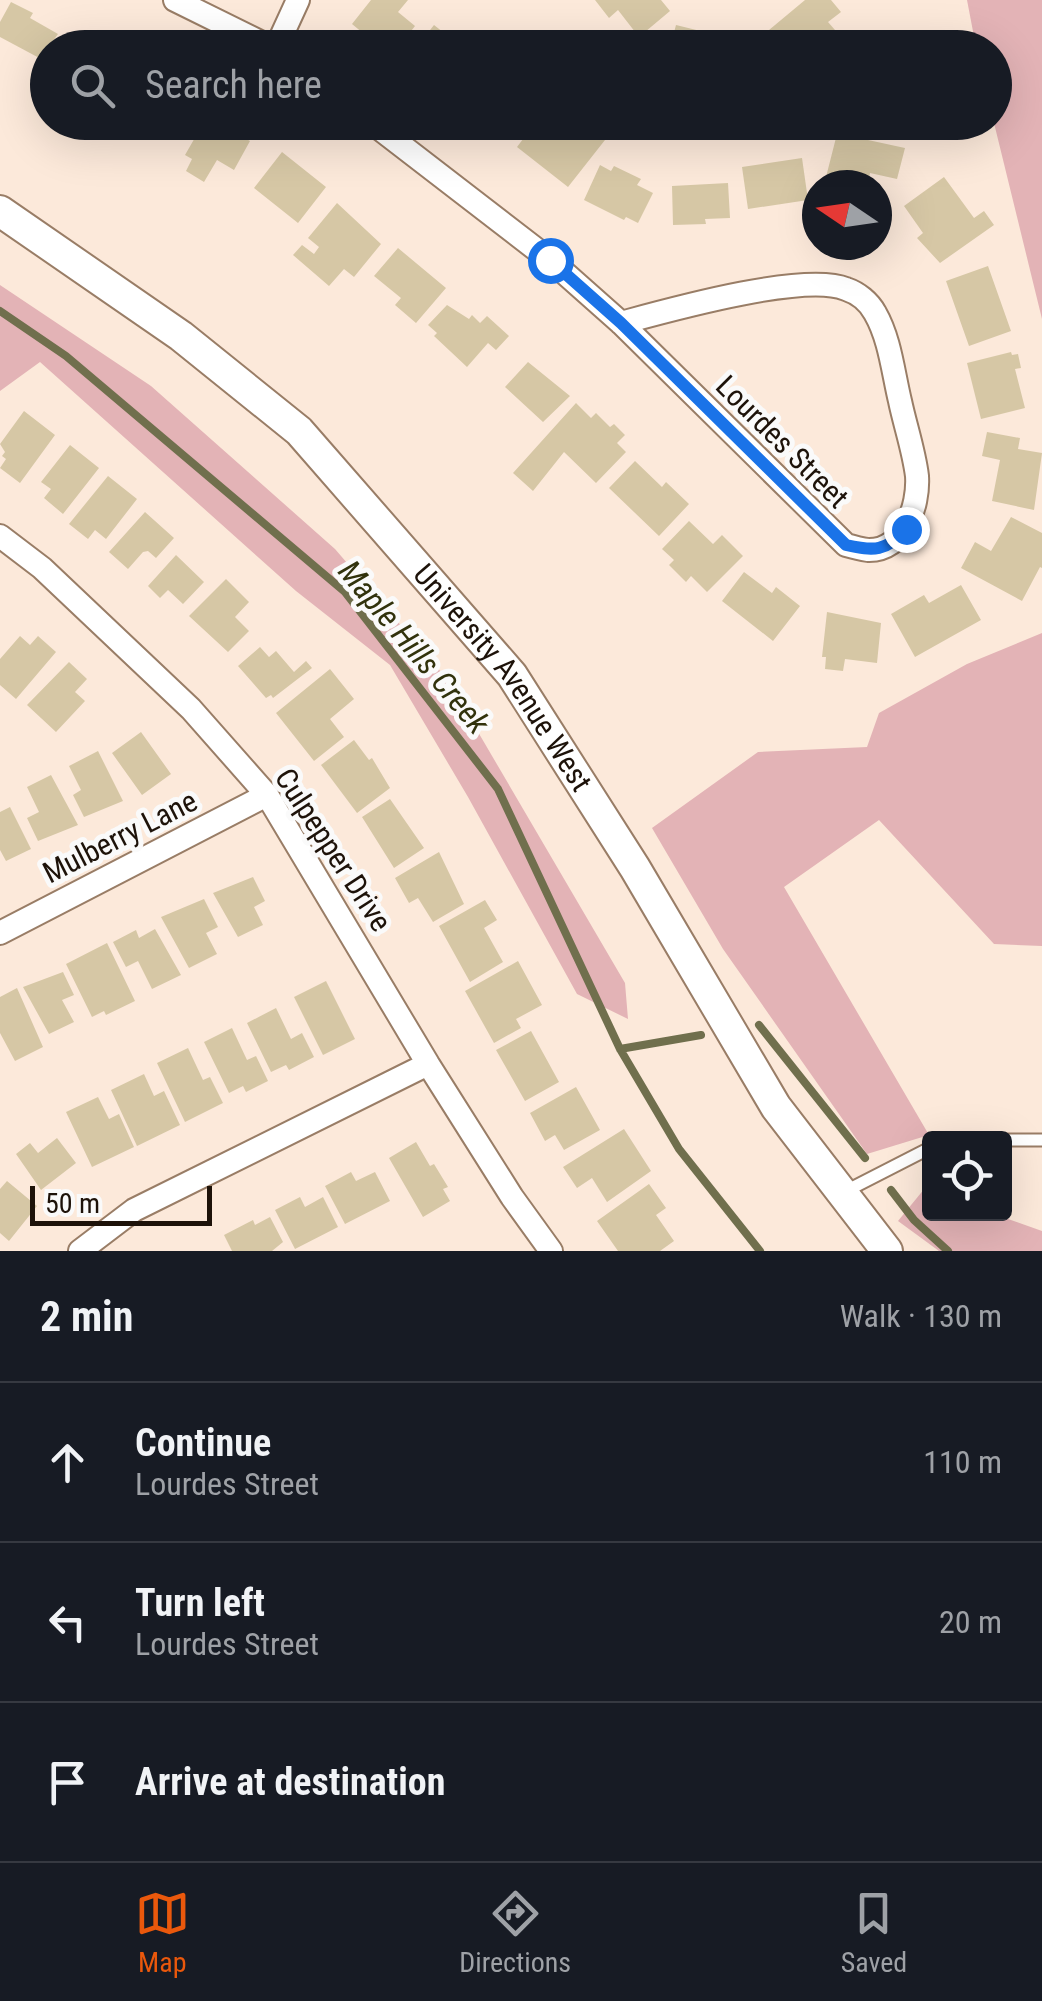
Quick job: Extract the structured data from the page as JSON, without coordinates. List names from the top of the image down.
{
  "streets": {
    "main road": ["University Avenue West"],
    "street": ["Lourdes Street", "Mulberry Lane", "Culpepper Drive"]
  },
  "crossings": [
    ["Mulberry Lane", "Culpepper Drive"]
  ],
  "water": ["Maple Hills Creek"],
  "scale_bar": "50 m",
  "north": "left",
  "page": {
    "search": "Search here",
    "scale": "50 m",
    "heading": ["2 min", "Walk · 130 m"],
    "list": [
      ["Continue", "Lourdes Street", "110 m"],
      ["Turn left", "Lourdes Street", "20 m"],
      "Arrive at destination"
    ],
    "nav": ["Map", "Directions", "Saved"]
  }
}
